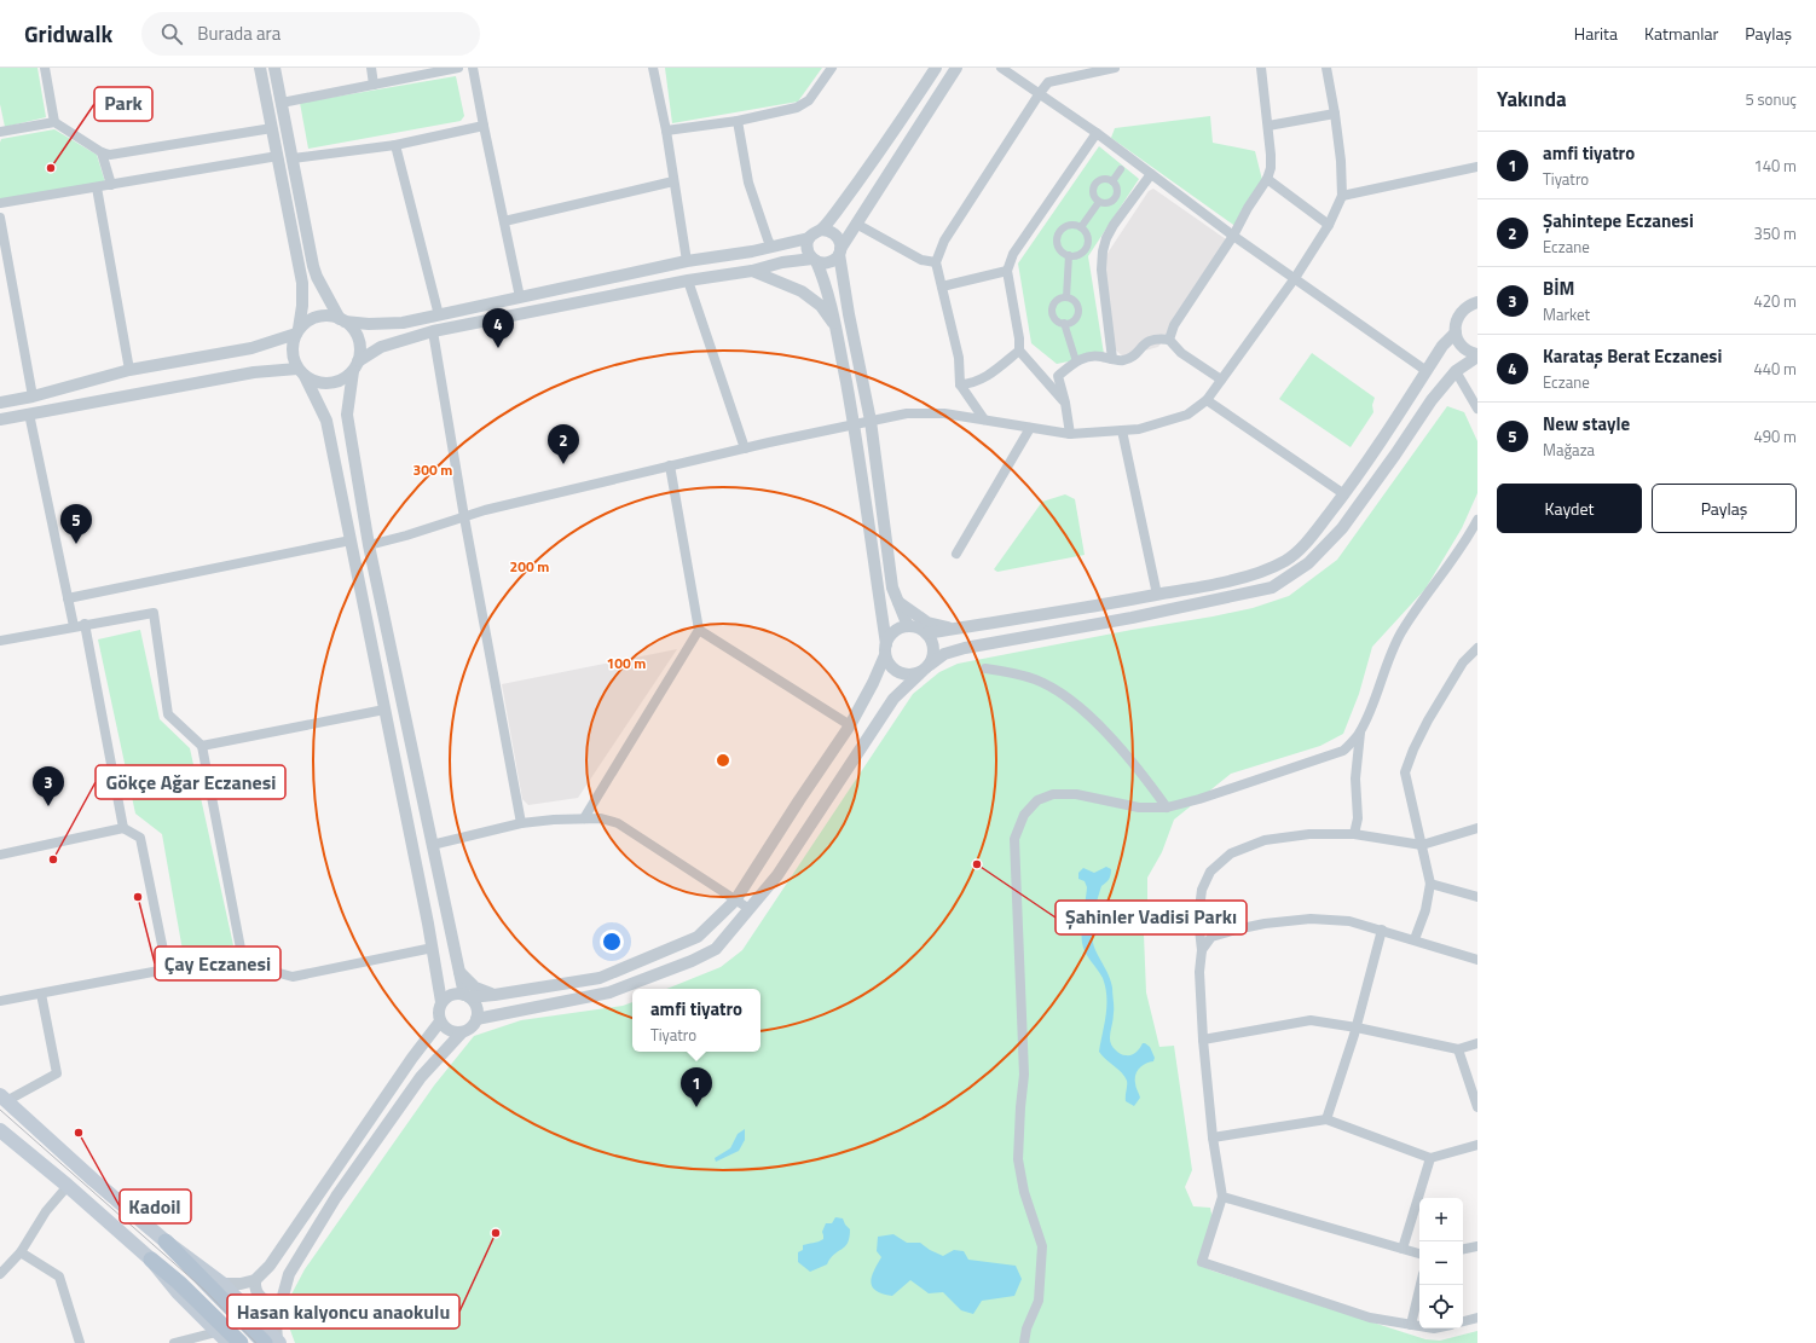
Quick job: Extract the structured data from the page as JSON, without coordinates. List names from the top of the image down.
{
  "places": [
    "Park",
    "Gökçe Ağar Eczanesi",
    "Şahinler Vadisi Parkı",
    "Çay Eczanesi",
    "Kadoil",
    "Hasan kalyoncu anaokulu"
  ],
  "page": {
    "header": "Gridwalk",
    "search": "Burada ara",
    "nav": ["Harita", "Katmanlar", "Paylaş"],
    "heading": ["Yakında", "5 sonuç"],
    "list": [
      {
        "mark": "1",
        "name": "amfi tiyatro",
        "note": "Tiyatro",
        "value": "140 m"
      },
      {
        "mark": "2",
        "name": "Şahintepe Eczanesi",
        "note": "Eczane",
        "value": "350 m"
      },
      {
        "mark": "3",
        "name": "BİM",
        "note": "Market",
        "value": "420 m"
      },
      {
        "mark": "4",
        "name": "Karataş Berat Eczanesi",
        "note": "Eczane",
        "value": "440 m"
      },
      {
        "mark": "5",
        "name": "New stayle",
        "note": "Mağaza",
        "value": "490 m"
      }
    ],
    "pins": [
      "4",
      "2",
      "5",
      "3",
      "1"
    ],
    "buttons": ["Kaydet", "Paylaş"],
    "popup": ["amfi tiyatro", "Tiyatro"],
    "map_buttons": ["+", "−"]
  },
  "rings": ["300 m", "200 m", "100 m"]
}
